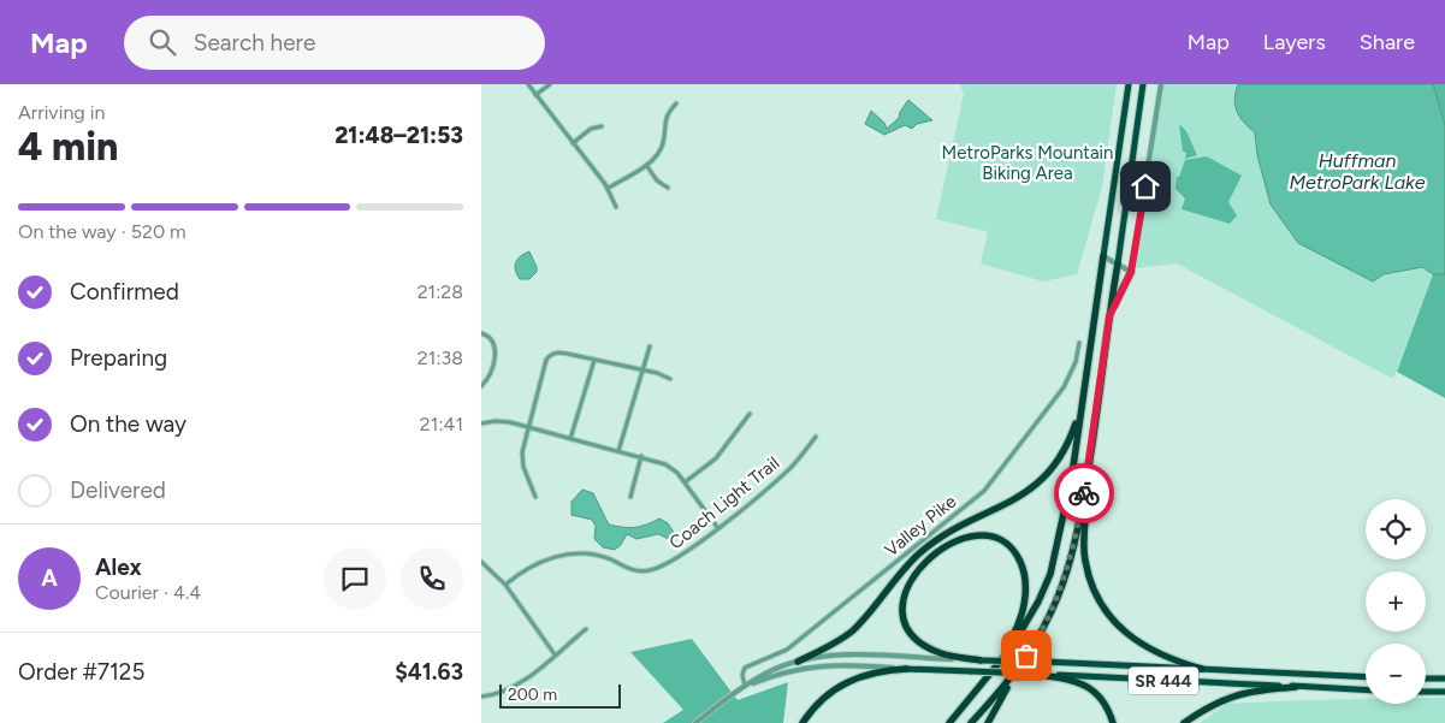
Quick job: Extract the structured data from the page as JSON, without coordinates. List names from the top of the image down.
{
  "streets": {
    "highway": ["SR 444"],
    "street": ["Coach Light Trail", "Valley Pike"]
  },
  "water": ["Huffman MetroPark Lake"],
  "parks": ["MetroParks Mountain Biking Area"],
  "scale_bar": "200 m",
  "page": {
    "header": "Map",
    "search": "Search here",
    "nav": ["Map", "Layers", "Share"],
    "heading": ["4 min", "Arriving in", "21:48–21:53"],
    "panel": [
      "Alex",
      "Courier · 4.4",
      "Order #7125",
      "$41.63"
    ],
    "bar": "On the way · 520 m",
    "list": [
      ["Confirmed", "21:28"],
      ["Preparing", "21:38"],
      ["On the way", "21:41"],
      "Delivered"
    ],
    "map_buttons": ["+", "−"],
    "round": "A",
    "scale": "200 m"
  }
}
